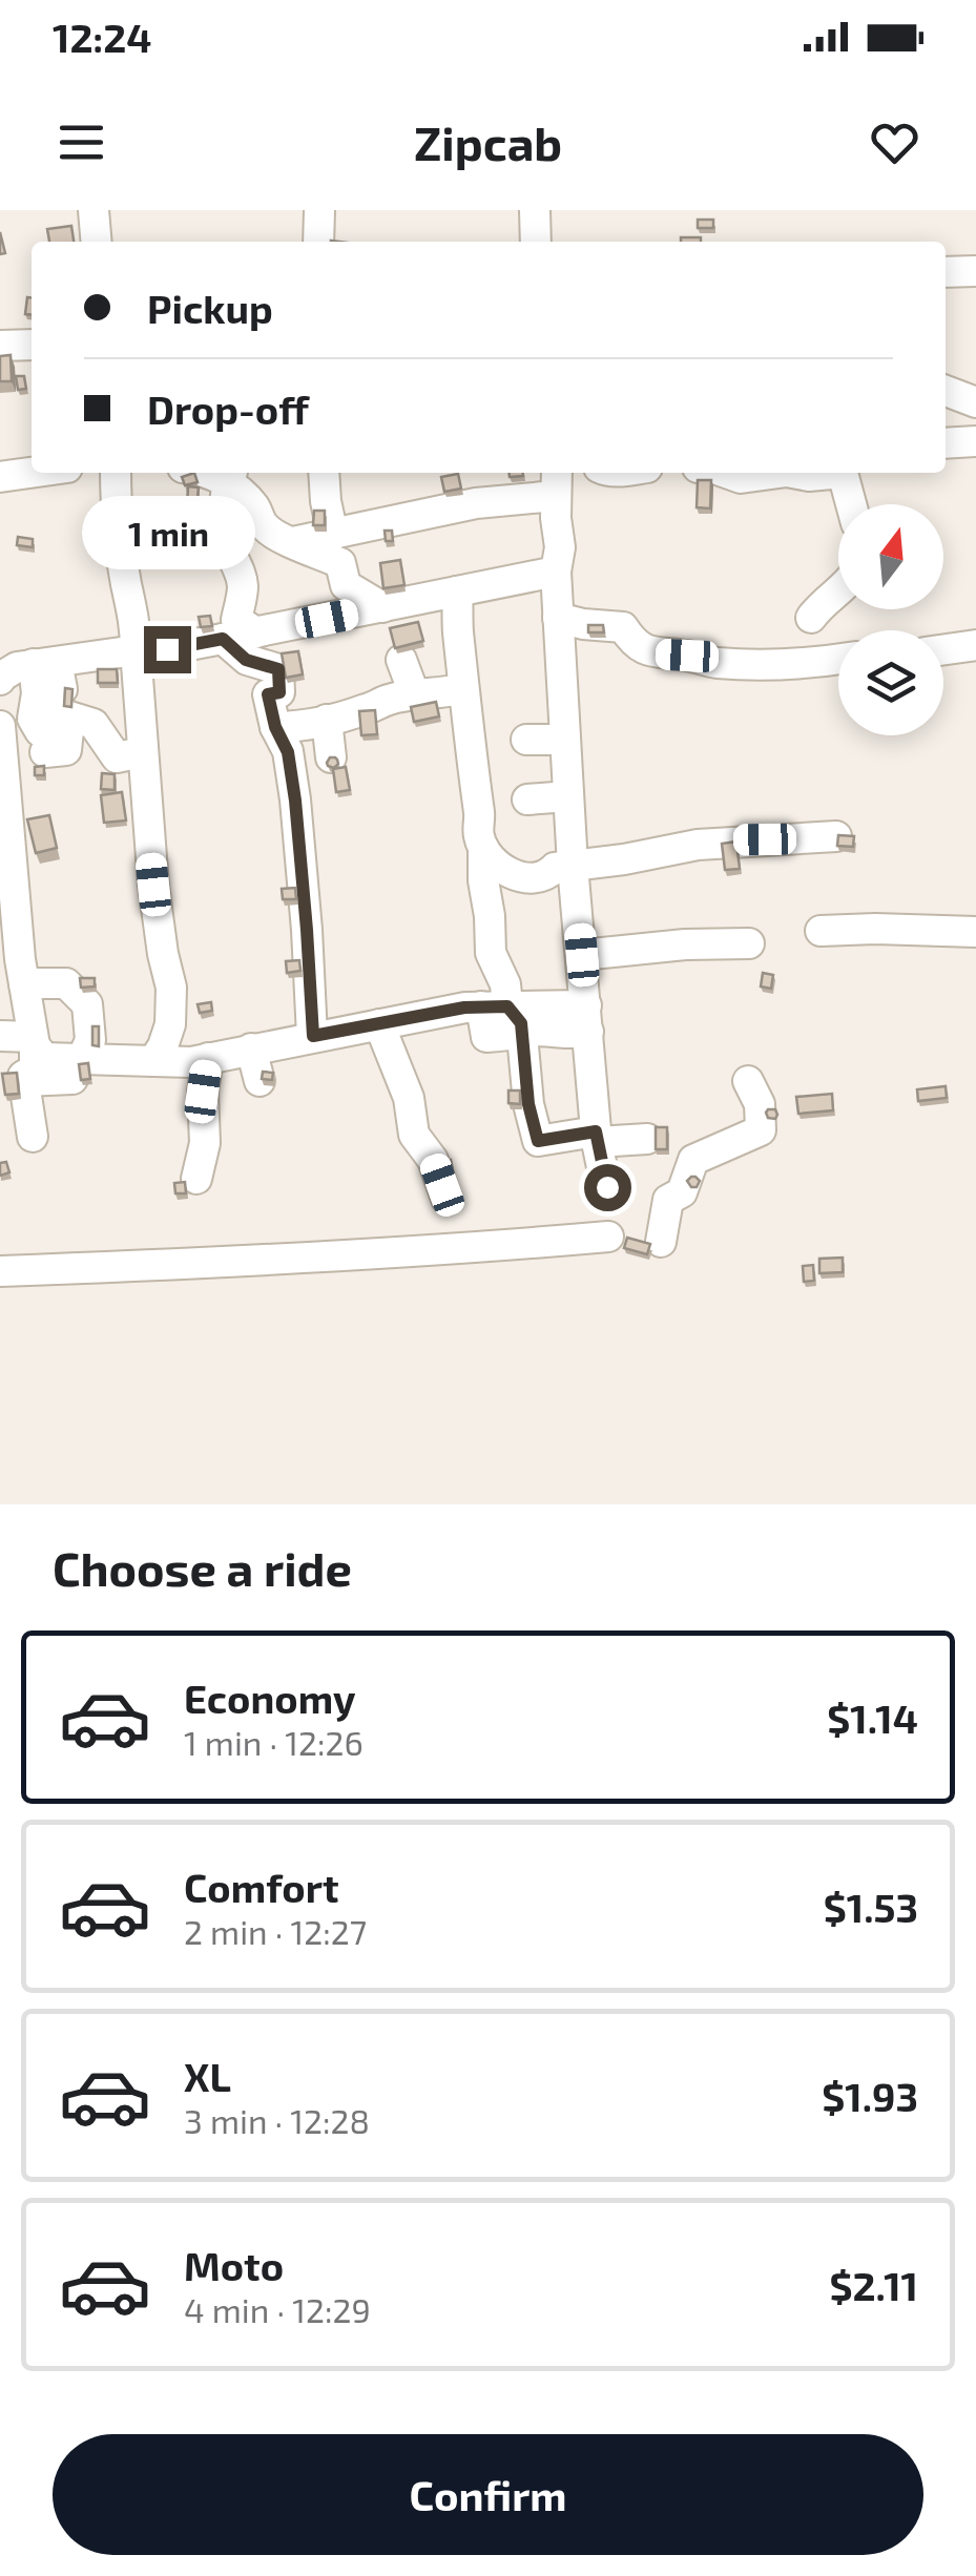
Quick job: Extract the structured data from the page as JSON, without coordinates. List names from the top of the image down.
{
  "north": "top",
  "page": {
    "status": "12:24",
    "header": "Zipcab",
    "banner": ["Pickup", "Drop-off"],
    "bubble": "1 min",
    "heading": "Choose a ride",
    "list": [
      {
        "name": "Economy",
        "note": "1 min · 12:26",
        "value": "$1.14"
      },
      {
        "name": "Comfort",
        "note": "2 min · 12:27",
        "value": "$1.53"
      },
      {
        "name": "XL",
        "note": "3 min · 12:28",
        "value": "$1.93"
      },
      {
        "name": "Moto",
        "note": "4 min · 12:29",
        "value": "$2.11"
      }
    ],
    "buttons": "Confirm"
  }
}
